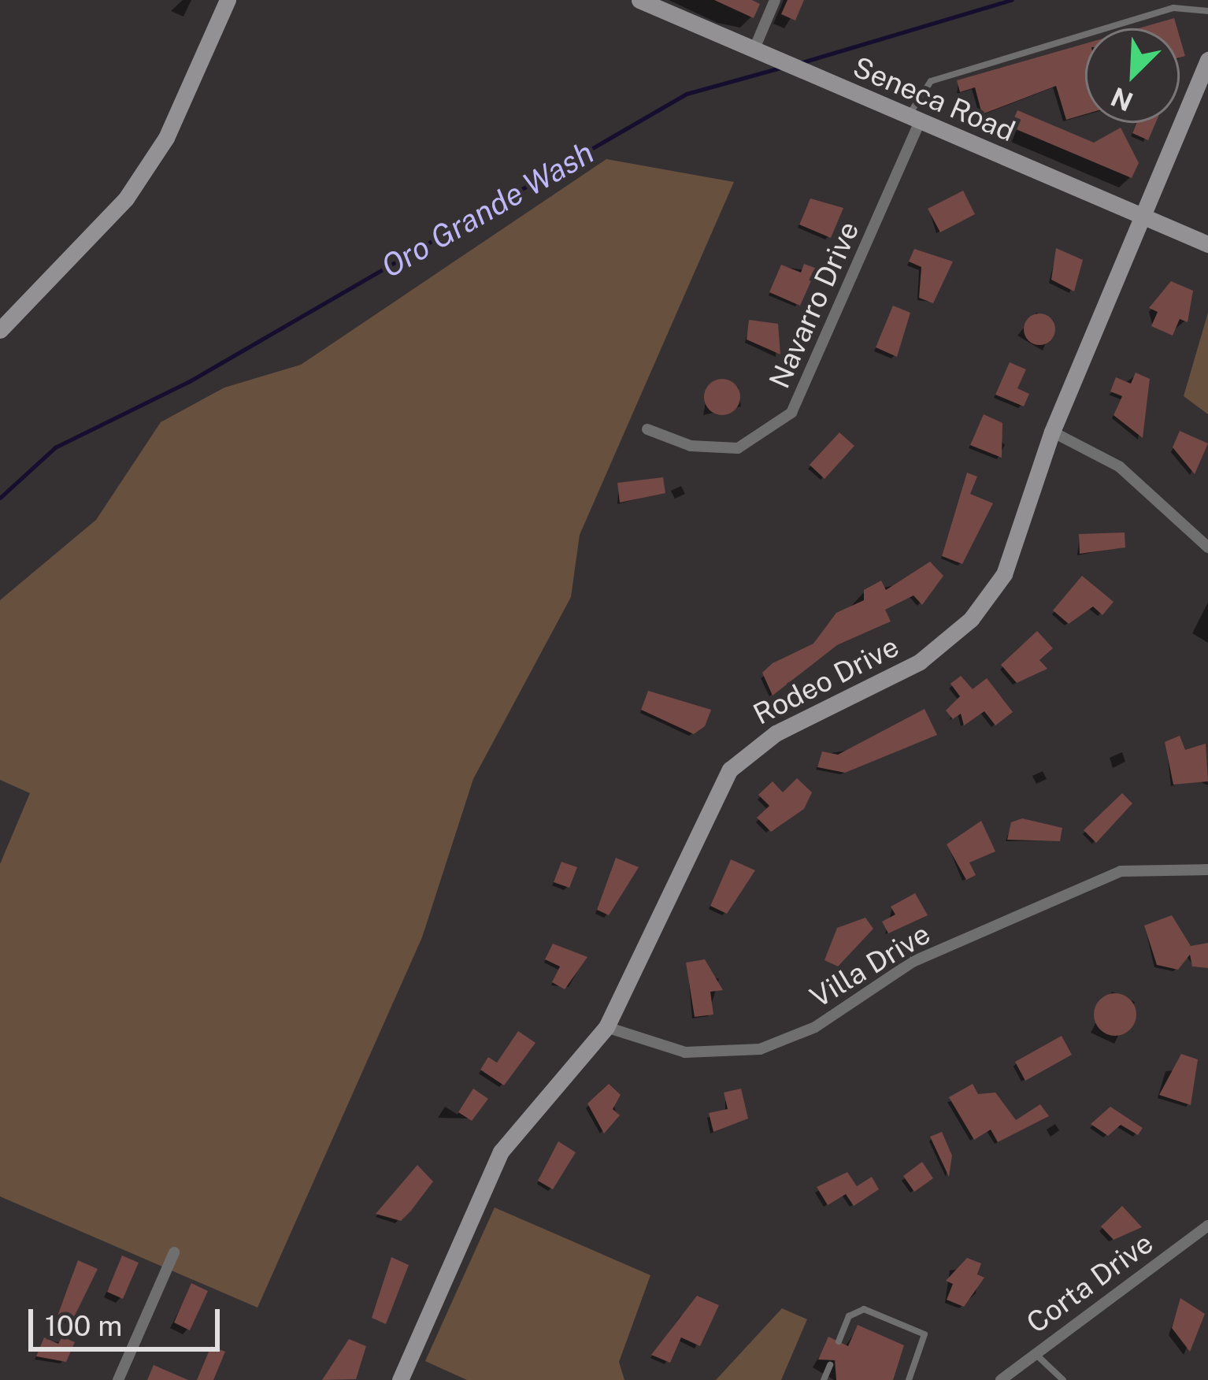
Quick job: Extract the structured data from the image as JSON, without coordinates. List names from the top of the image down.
{
  "streets": {
    "street": [
      "Seneca Road",
      "Navarro Drive",
      "Rodeo Drive",
      "Villa Drive",
      "Corta Drive"
    ]
  },
  "crossings": [
    ["Seneca Road", "Navarro Drive"],
    ["Seneca Road", "Rodeo Drive"],
    ["Rodeo Drive", "Villa Drive"]
  ],
  "water": ["Oro Grande Wash"],
  "scale_bar": "100 m",
  "north": "bottom left"
}
